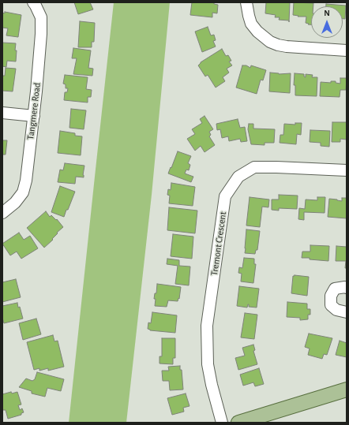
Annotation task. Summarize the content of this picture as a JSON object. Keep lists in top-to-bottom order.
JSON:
{
  "streets": {
    "street": ["Tangmere Road", "Tremont Crescent"]
  },
  "north": "top"
}
